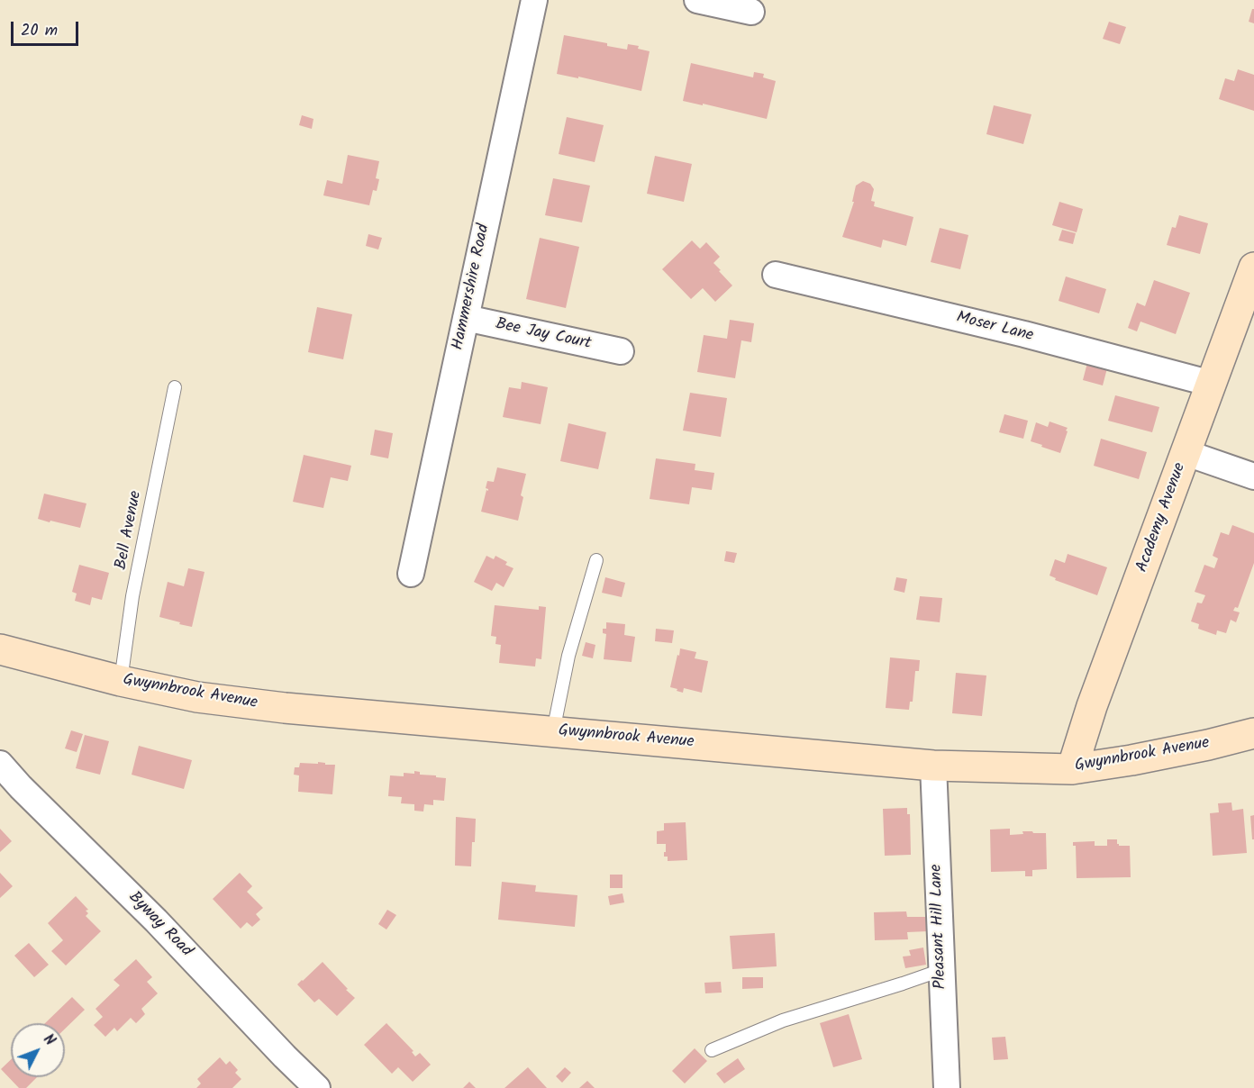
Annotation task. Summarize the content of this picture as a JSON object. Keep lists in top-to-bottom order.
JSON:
{
  "streets": {
    "street": [
      "Hammershire Road",
      "Moser Lane",
      "Bee Jay Court",
      "Academy Avenue",
      "Gwynnbrook Avenue",
      "Byway Road",
      "Pleasant Hill Lane"
    ],
    "lane": ["Bell Avenue"]
  },
  "crossings": [
    ["Hammershire Road", "Bee Jay Court"],
    ["Moser Lane", "Academy Avenue"],
    ["Academy Avenue", "Gwynnbrook Avenue"],
    ["Bell Avenue", "Gwynnbrook Avenue"],
    ["Gwynnbrook Avenue", "Pleasant Hill Lane"]
  ],
  "scale_bar": "20 m",
  "north": "top right"
}
